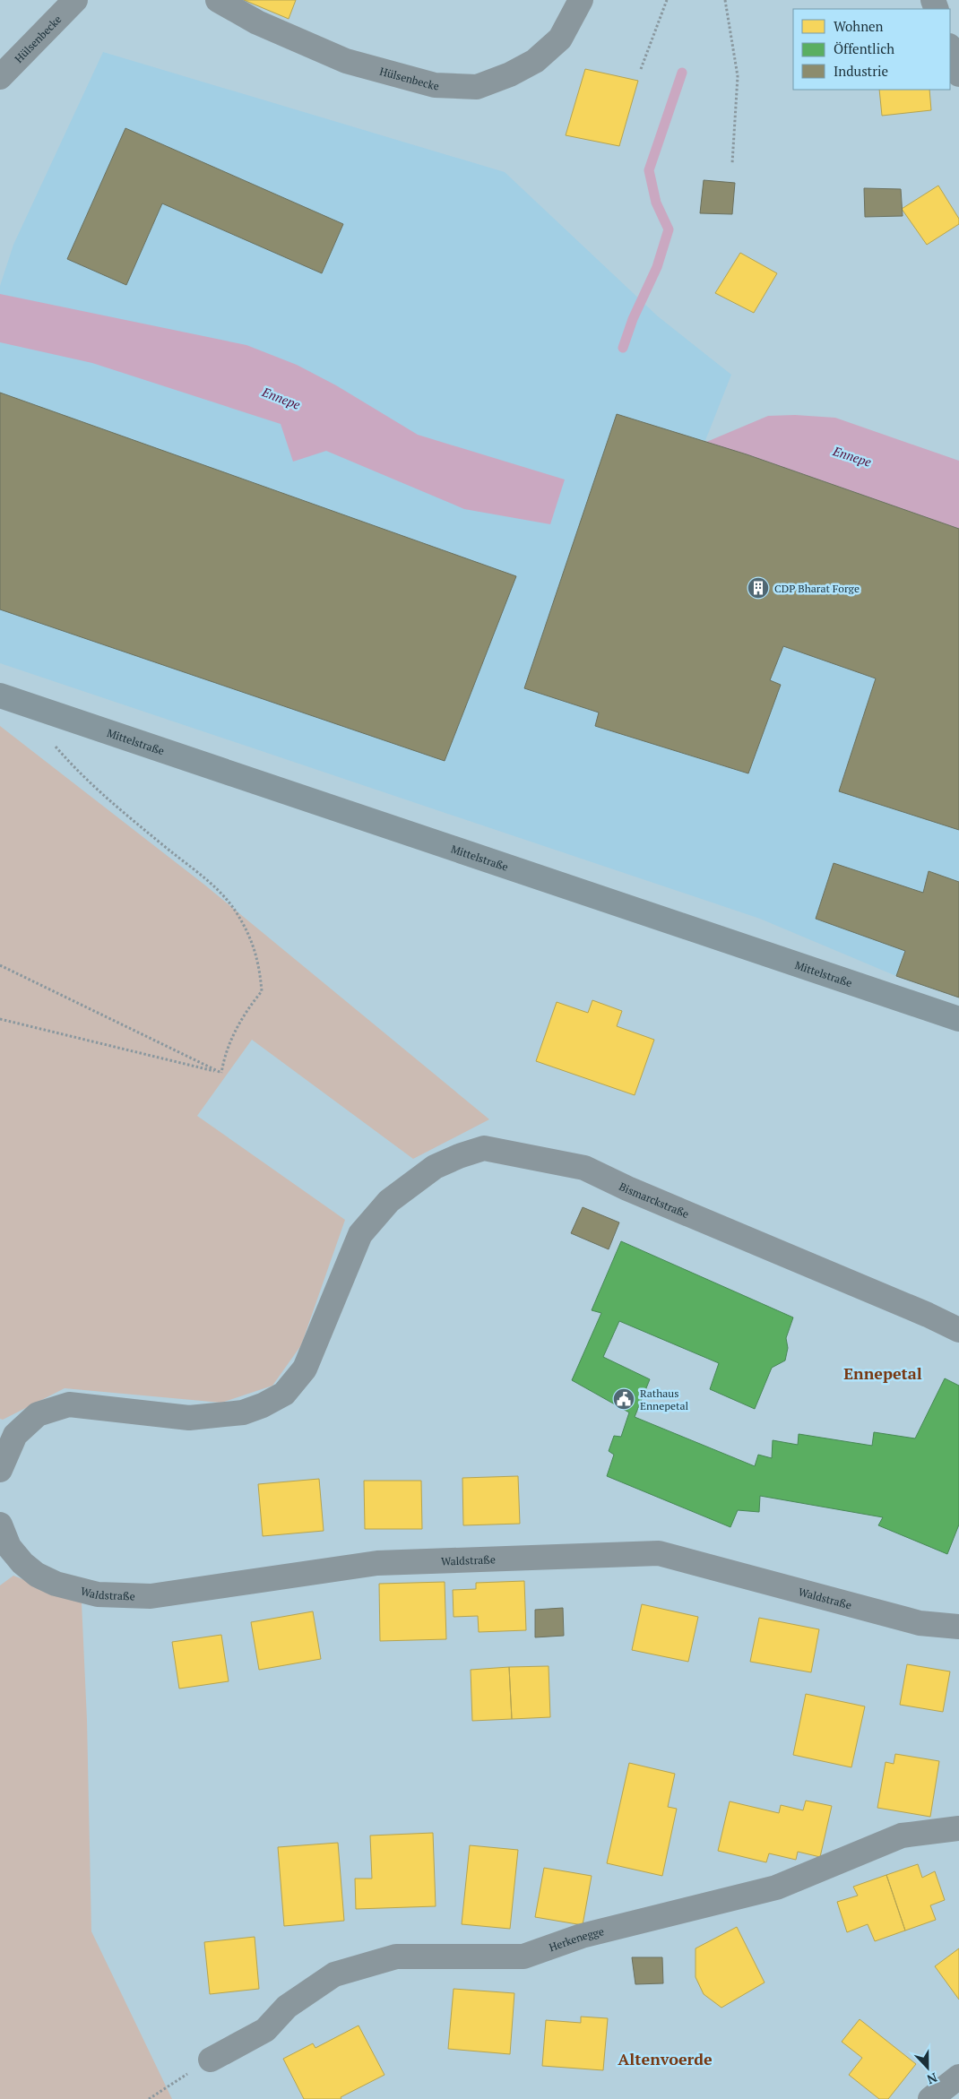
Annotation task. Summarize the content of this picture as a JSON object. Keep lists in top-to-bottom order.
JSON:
{
  "streets": {
    "street": [
      "Hülsenbecke",
      "Mittelstraße",
      "Bismarckstraße",
      "Waldstraße",
      "Herkenegge"
    ]
  },
  "districts": ["Ennepetal", "Altenvoerde"],
  "water": ["Ennepe"],
  "places": {
    "building": ["CDP Bharat Forge"],
    "public building": ["Rathaus Ennepetal"]
  },
  "legend": ["Wohnen", "Öffentlich", "Industrie"],
  "north": "bottom"
}
